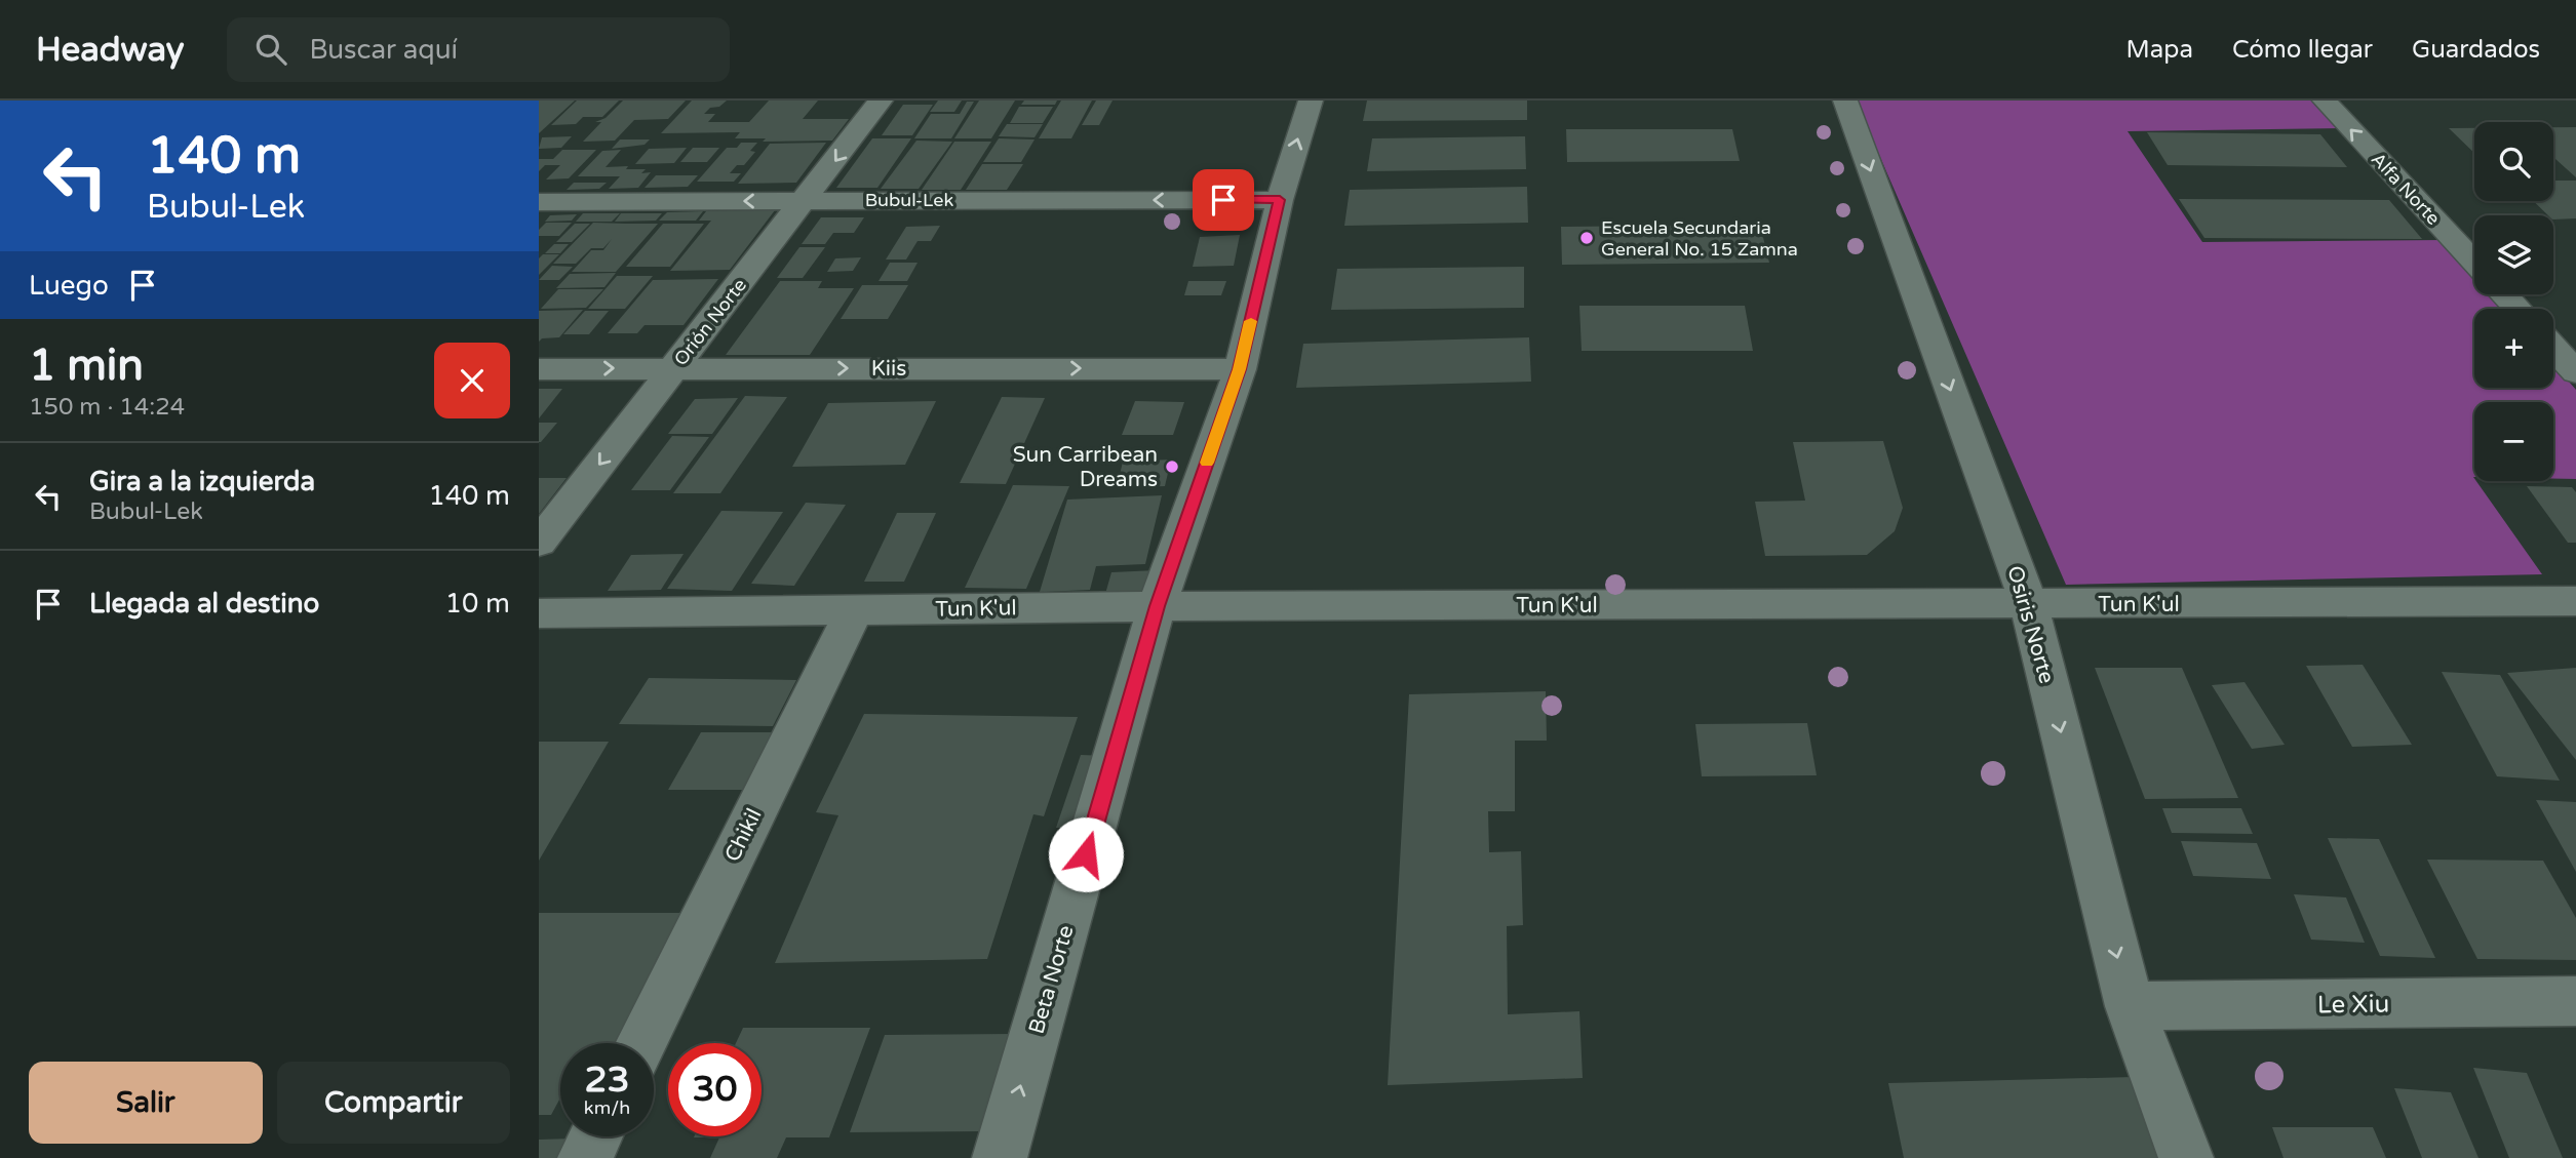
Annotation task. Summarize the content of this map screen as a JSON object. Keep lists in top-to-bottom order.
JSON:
{
  "streets": {
    "street": [
      "Alfa Norte",
      "Bubul-Lek",
      "Orión Norte",
      "Kiis",
      "Tun K'ul",
      "Osiris Norte",
      "Chikil",
      "Beta Norte",
      "Le Xiu"
    ]
  },
  "crossings": [
    ["Bubul-Lek", "Orión Norte"],
    ["Bubul-Lek", "Beta Norte"],
    ["Orión Norte", "Kiis"],
    ["Kiis", "Beta Norte"],
    ["Tun K'ul", "Osiris Norte"],
    ["Tun K'ul", "Chikil"],
    ["Tun K'ul", "Beta Norte"],
    ["Osiris Norte", "Le Xiu"]
  ],
  "one_way": [
    "Alfa Norte",
    "Bubul-Lek",
    "Orión Norte",
    "Kiis",
    "Osiris Norte",
    "Beta Norte"
  ],
  "places": ["Escuela Secundaria General No. 15 Zamna", "Sun Carribean Dreams"],
  "page": {
    "header": "Headway",
    "search": "Buscar aquí",
    "nav": ["Mapa", "Cómo llegar", "Guardados"],
    "turn": ["140 m", "Bubul-Lek"],
    "map_buttons": ["+", "−"],
    "then": "Luego",
    "heading": ["1 min", "150 m · 14:24"],
    "list": [
      {
        "name": "Gira a la izquierda",
        "note": "Bubul-Lek",
        "value": "140 m"
      },
      {
        "name": "Llegada al destino",
        "value": "10 m"
      }
    ],
    "speed": "23 km/h",
    "limit": "30",
    "buttons": ["Salir", "Compartir"]
  }
}
